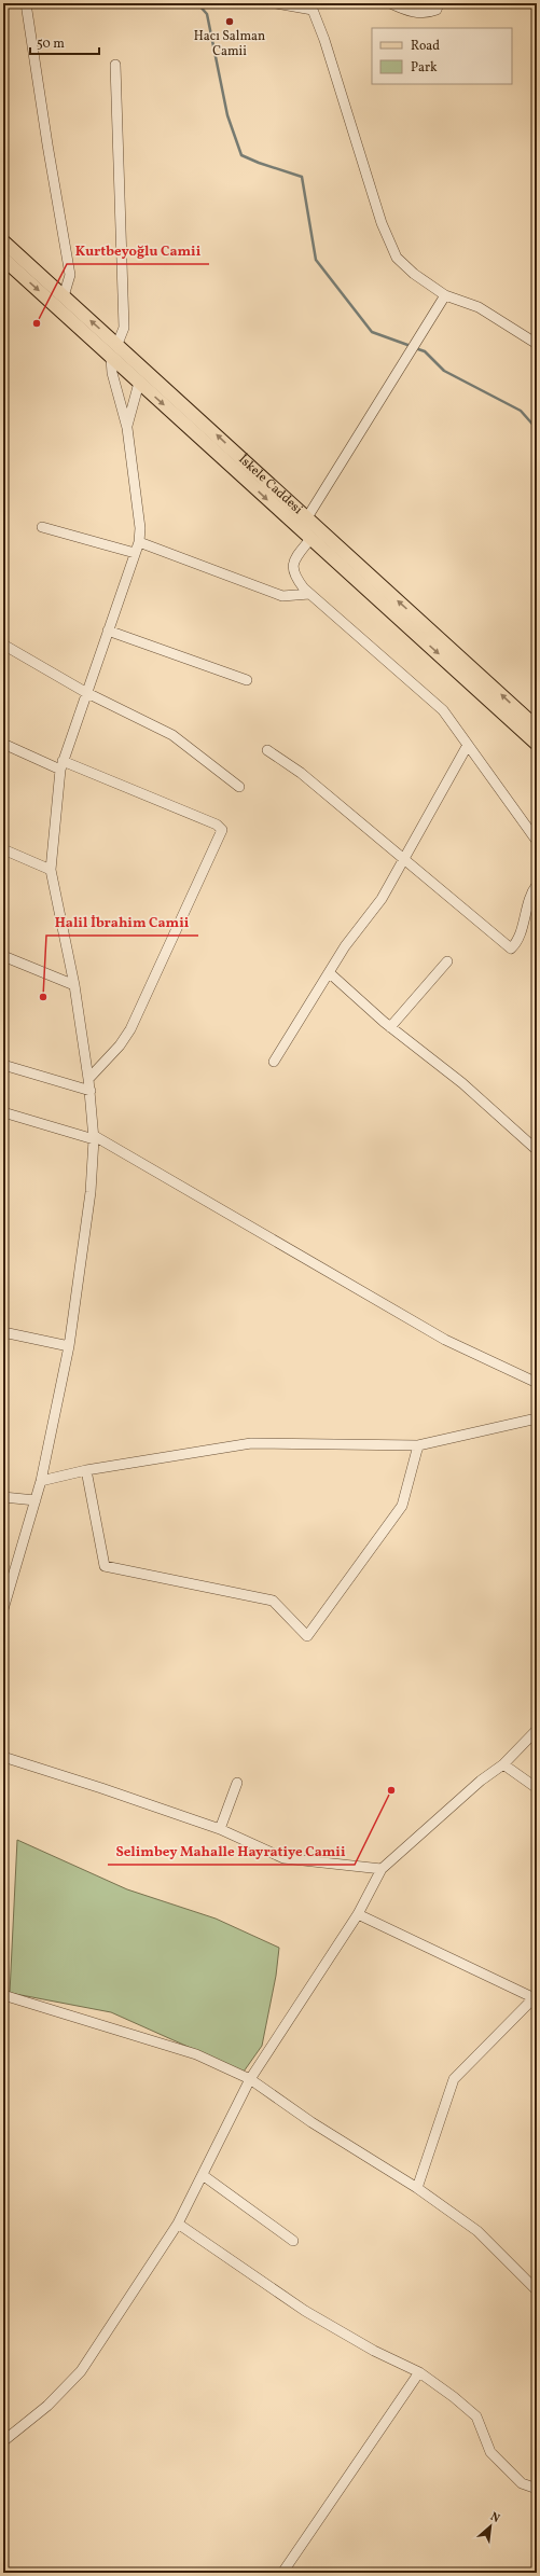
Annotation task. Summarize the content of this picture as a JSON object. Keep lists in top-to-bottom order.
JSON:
{
  "streets": {
    "main road": ["İskele Caddesi"]
  },
  "places": [
    "Hacı Salman Camii",
    "Kurtbeyoğlu Camii",
    "Halil İbrahim Camii",
    "Selimbey Mahalle Hayratiye Camii"
  ],
  "legend": ["Road", "Park"],
  "scale_bar": "50 m",
  "north": "top right"
}
